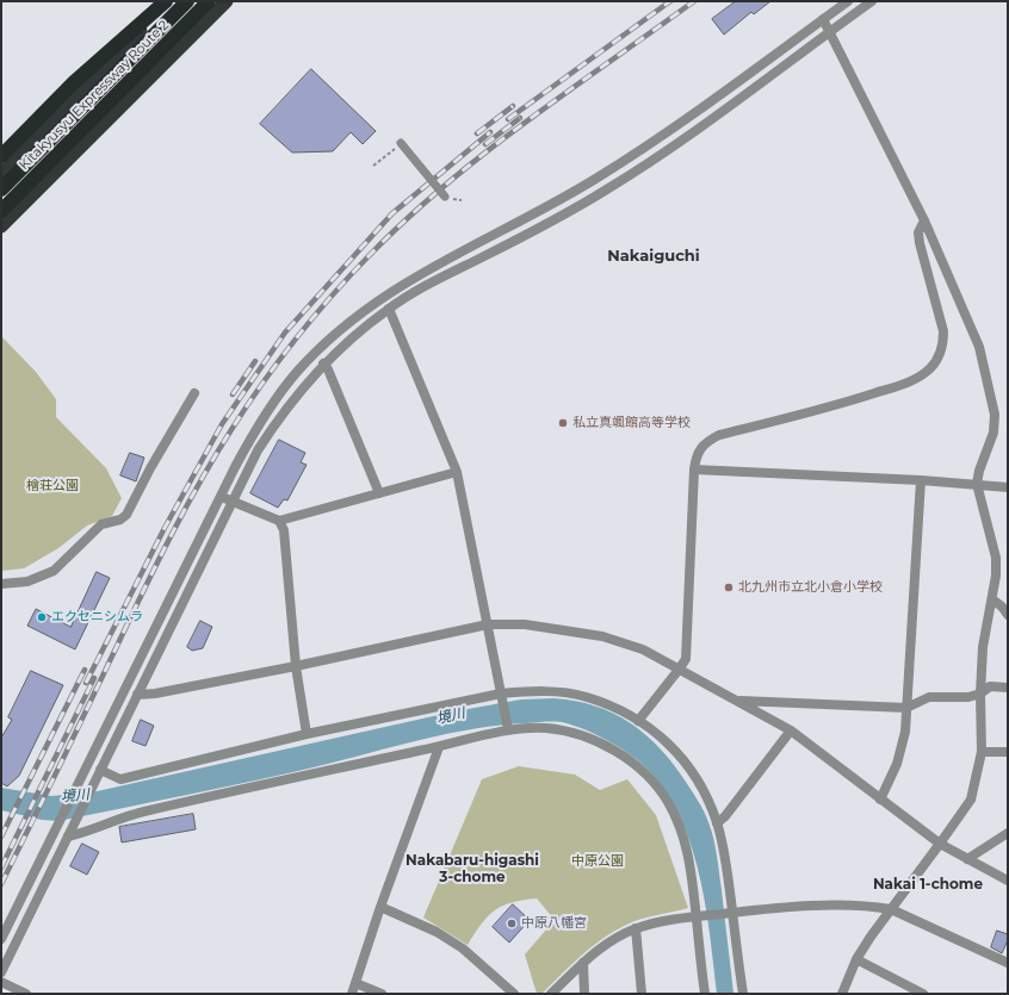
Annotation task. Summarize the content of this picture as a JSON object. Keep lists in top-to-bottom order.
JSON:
{
  "streets": {
    "highway": ["Kitakyusyu Expressway Route 2"]
  },
  "districts": ["Nakaiguchi", "Nakabaru-higashi 3-chome", "Nakai 1-chome"],
  "water": ["境川"],
  "parks": ["檜荘公園", "中原公園"],
  "places": [
    "私立真颯館高等学校",
    "北九州市立北小倉小学校",
    "エクセニシムラ",
    "中原八幡宮"
  ]
}
